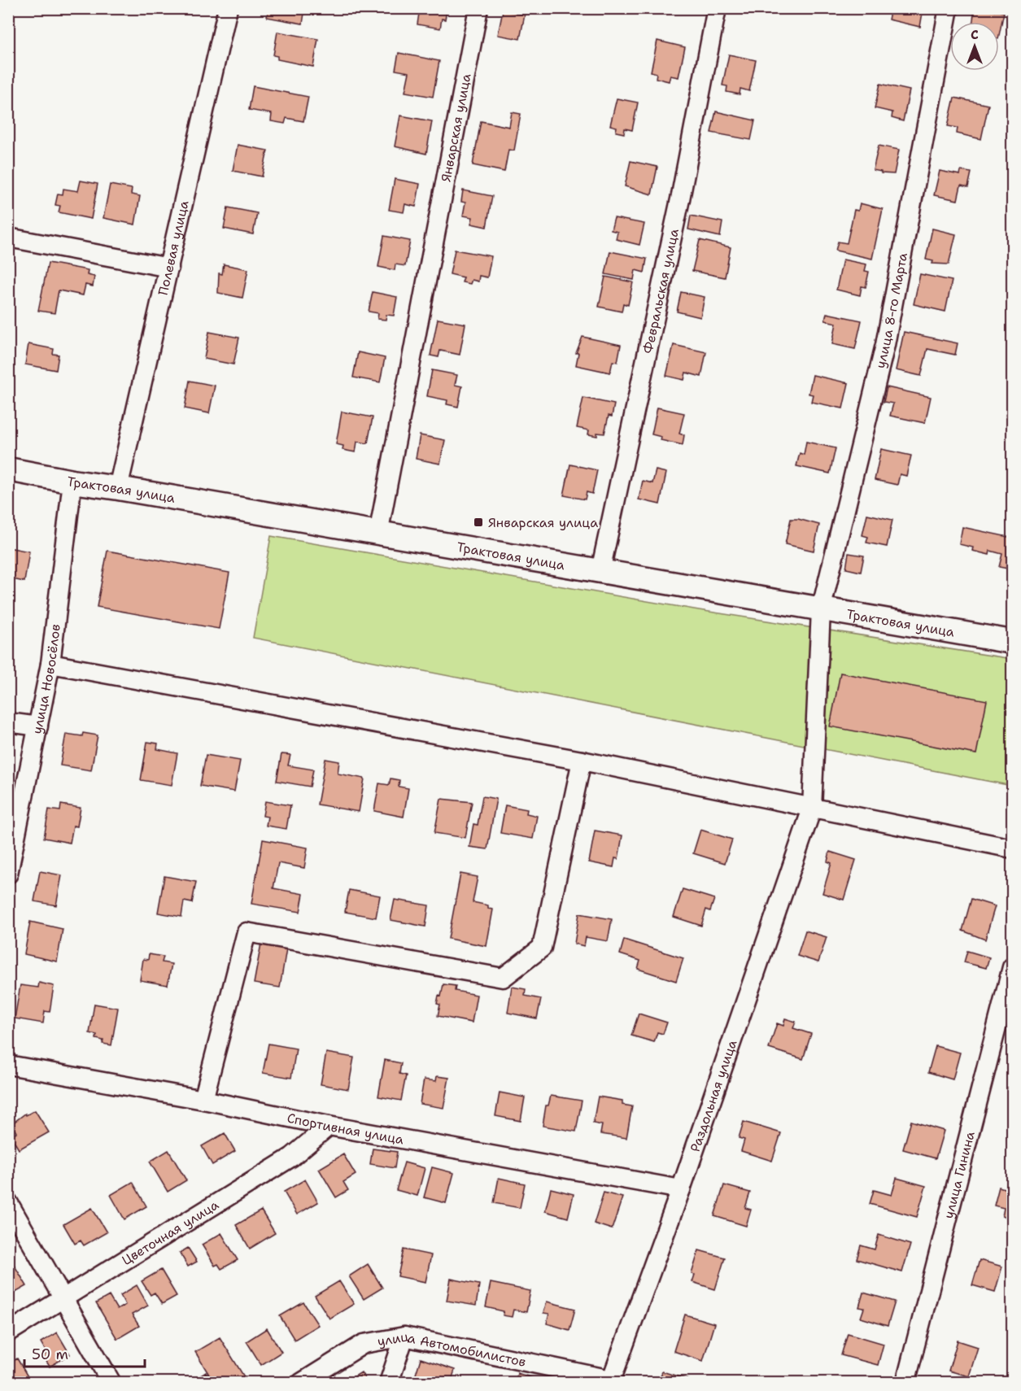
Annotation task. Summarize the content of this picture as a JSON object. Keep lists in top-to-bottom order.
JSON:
{
  "streets": {
    "main road": ["Трактовая улица"],
    "street": [
      "Январская улица",
      "Полевая улица",
      "Февральская улица",
      "улица 8-го Марта",
      "улица Новосёлов",
      "Раздольная улица",
      "Спортивная улица",
      "улица Гинина",
      "Цветочная улица",
      "улица Автомобилистов"
    ]
  },
  "crossings": [
    ["Январская улица", "Трактовая улица"],
    ["Полевая улица", "Трактовая улица"],
    ["Февральская улица", "Трактовая улица"],
    ["улица 8-го Марта", "Трактовая улица"],
    ["улица 8-го Марта", "Раздольная улица"],
    ["Трактовая улица", "улица Новосёлов"],
    ["Раздольная улица", "Спортивная улица"],
    ["Раздольная улица", "улица Автомобилистов"],
    ["Спортивная улица", "Цветочная улица"]
  ],
  "places": {
    "transit": ["Январская улица"]
  },
  "scale_bar": "50 m",
  "north": "top"
}
